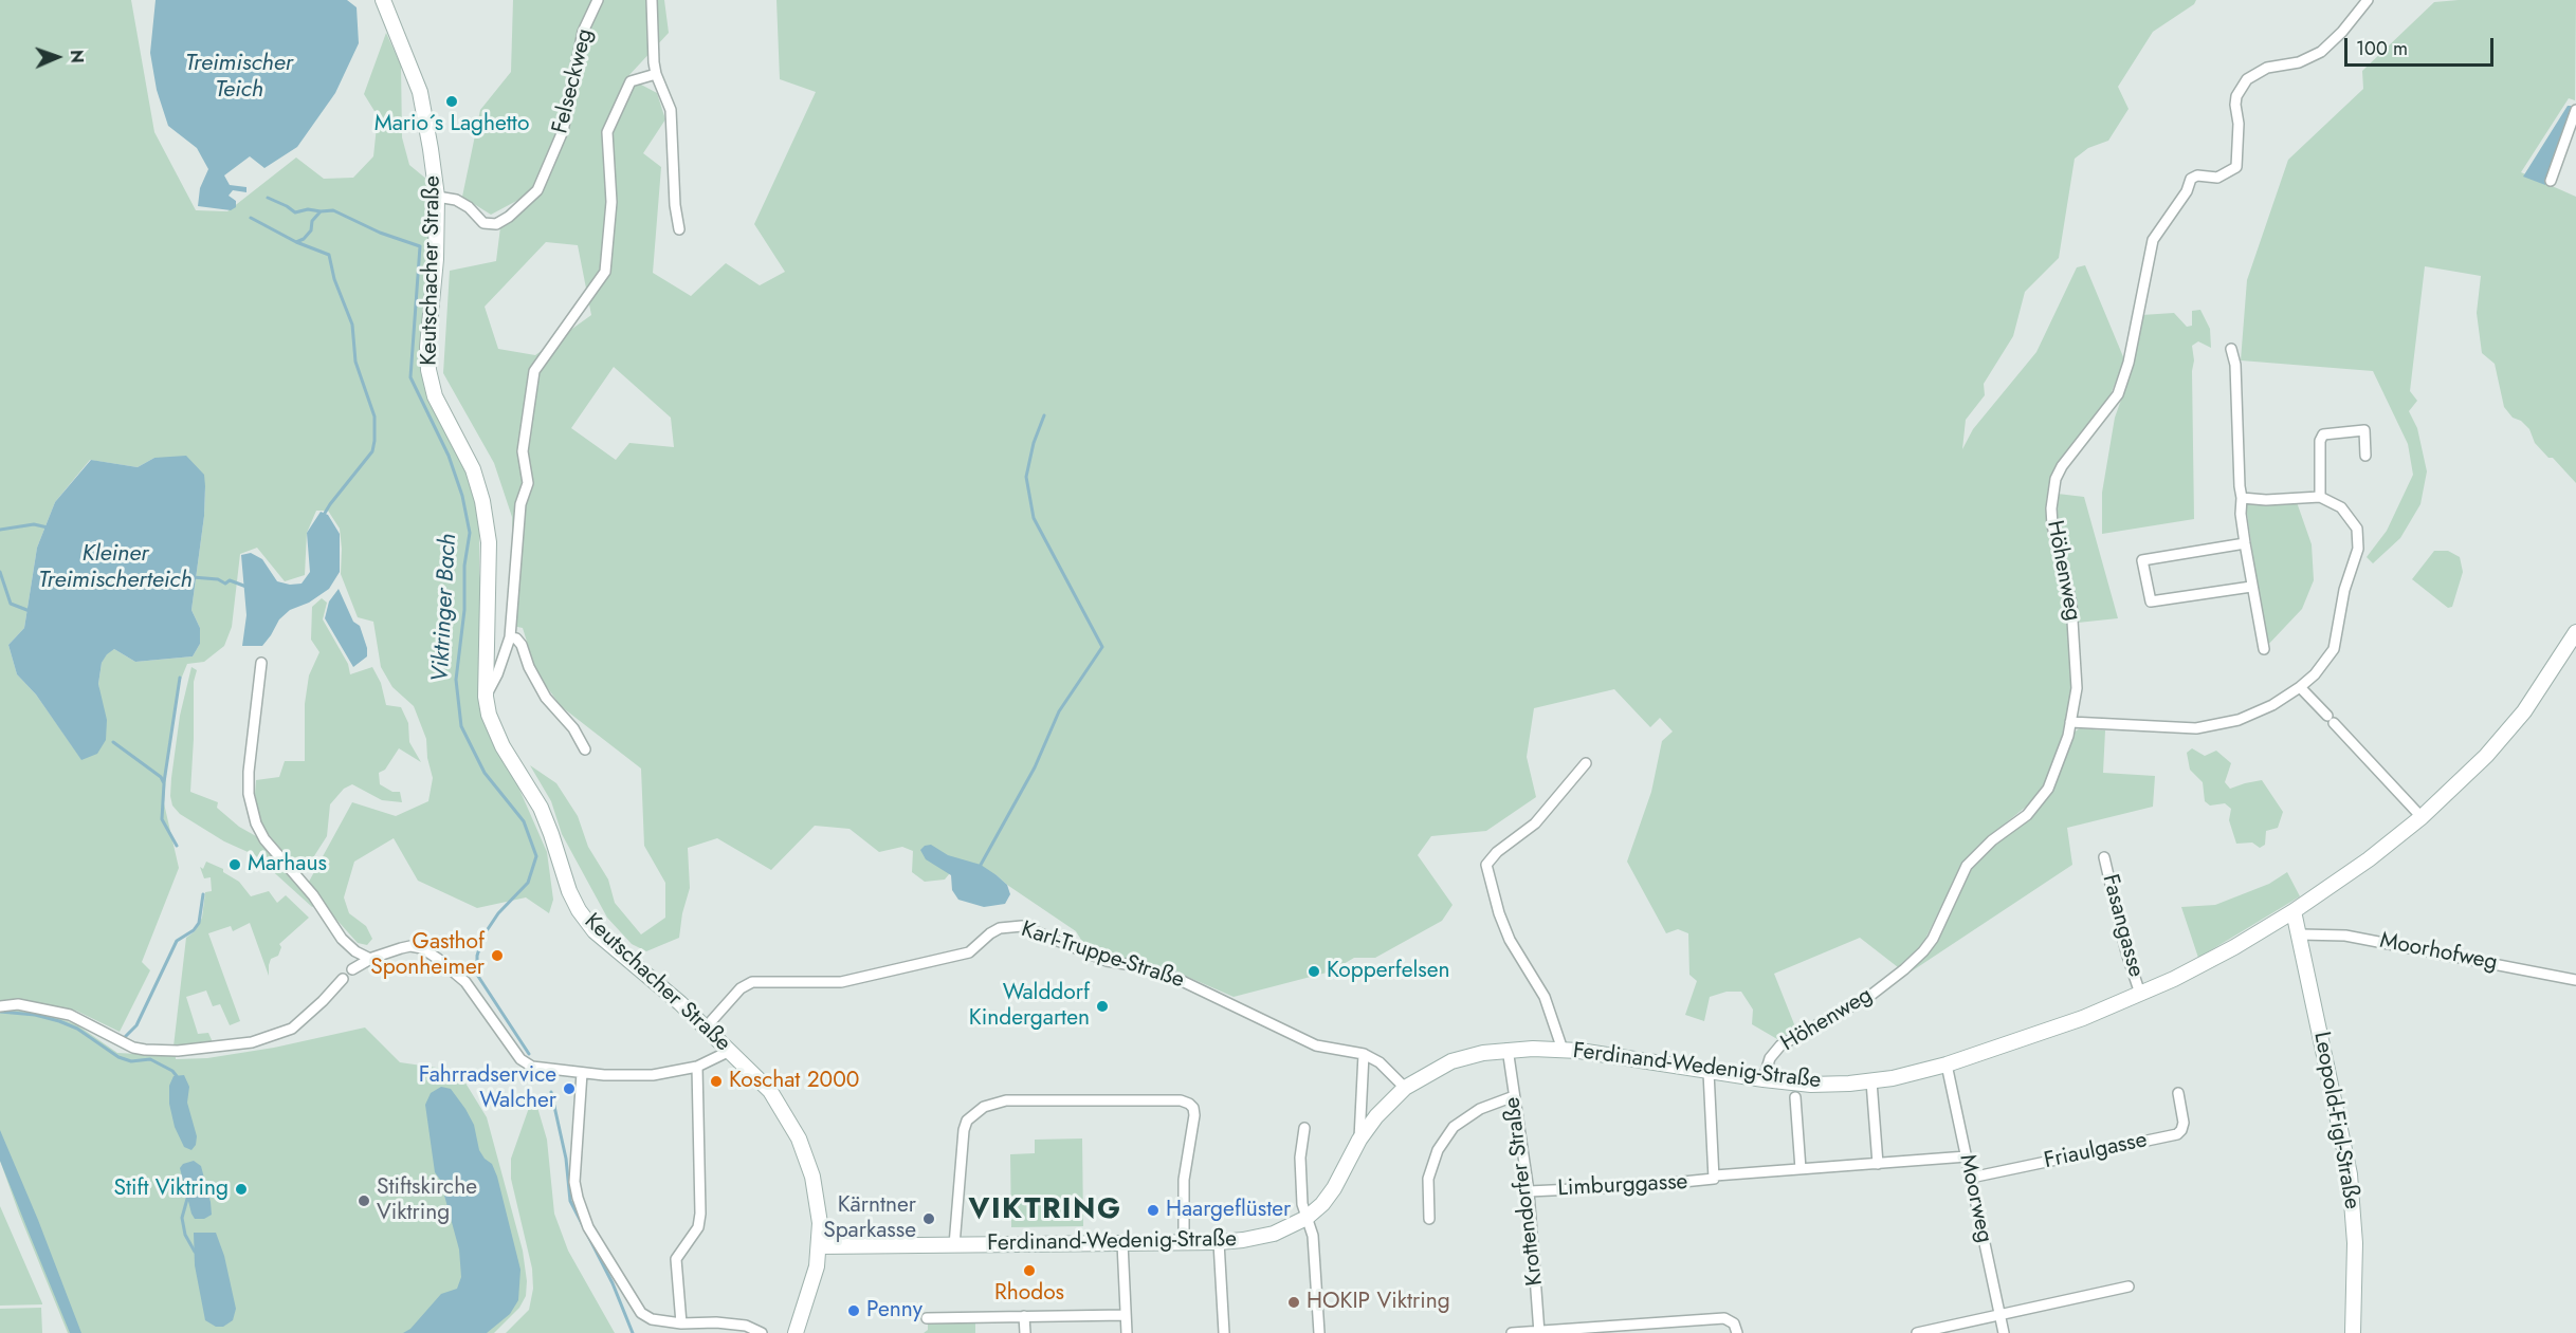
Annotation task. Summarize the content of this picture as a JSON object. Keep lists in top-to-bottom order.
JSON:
{
  "streets": {
    "street": [
      "Felseckweg",
      "Keutschacher Straße",
      "Höhenweg",
      "Fasangasse",
      "Moorhofweg",
      "Karl-Truppe-Straße",
      "Ferdinand-Wedenig-Straße",
      "Leopold-Figl-Straße",
      "Friaulgasse",
      "Limburggasse",
      "Krottendorfer Straße",
      "Moorweg"
    ]
  },
  "crossings": [
    ["Felseckweg", "Keutschacher Straße"],
    ["Keutschacher Straße", "Karl-Truppe-Straße"],
    ["Keutschacher Straße", "Ferdinand-Wedenig-Straße"],
    ["Höhenweg", "Ferdinand-Wedenig-Straße"],
    ["Fasangasse", "Ferdinand-Wedenig-Straße"],
    ["Moorhofweg", "Leopold-Figl-Straße"],
    ["Karl-Truppe-Straße", "Ferdinand-Wedenig-Straße"],
    ["Ferdinand-Wedenig-Straße", "Leopold-Figl-Straße"],
    ["Ferdinand-Wedenig-Straße", "Limburggasse"],
    ["Ferdinand-Wedenig-Straße", "Krottendorfer Straße"],
    ["Ferdinand-Wedenig-Straße", "Moorweg"],
    ["Friaulgasse", "Moorweg"],
    ["Limburggasse", "Krottendorfer Straße"],
    ["Limburggasse", "Moorweg"]
  ],
  "districts": ["VIKTRING"],
  "water": ["Treimischer Teich", "Kleiner Treimischerteich", "Viktringer Bach"],
  "places": [
    "Mario´s Laghetto",
    "Marhaus",
    "Gasthof Sponheimer",
    "Kopperfelsen",
    "Walddorf Kindergarten",
    "Koschat 2000",
    "Fahrradservice Walcher",
    "Stift Viktring",
    "Stiftskirche Viktring",
    "Haargeflüster",
    "Kärntner Sparkasse",
    "Rhodos",
    "HOKIP Viktring",
    "Penny"
  ],
  "scale_bar": "100 m",
  "north": "right"
}
